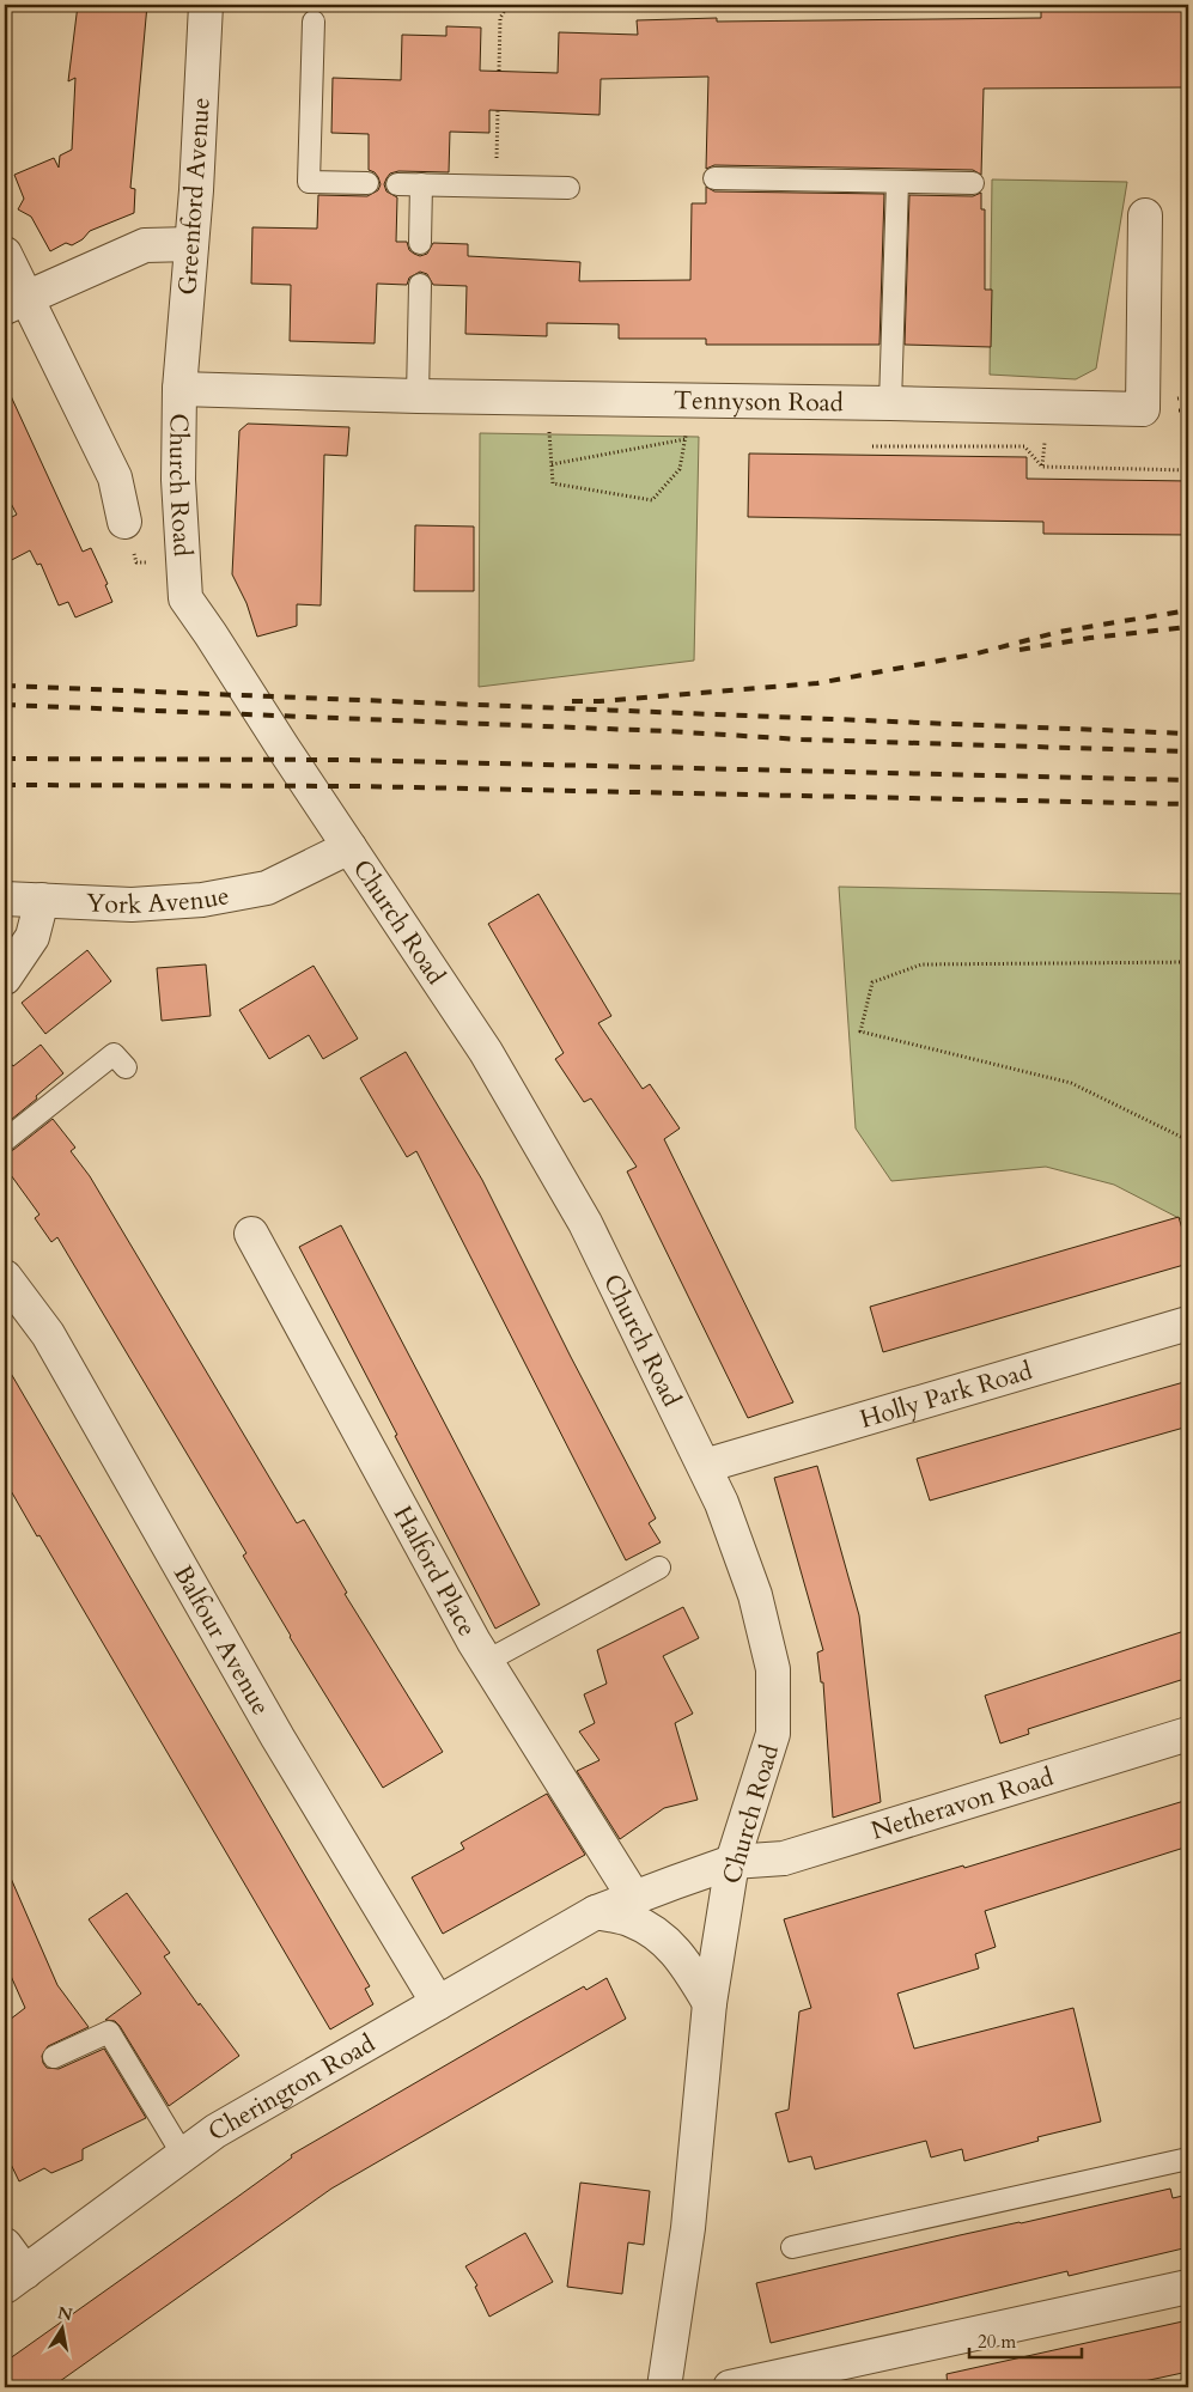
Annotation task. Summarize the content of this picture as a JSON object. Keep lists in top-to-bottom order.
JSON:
{
  "streets": {
    "street": [
      "Greenford Avenue",
      "Tennyson Road",
      "Church Road",
      "York Avenue",
      "Holly Park Road",
      "Halford Place",
      "Balfour Avenue",
      "Netheravon Road",
      "Cherington Road"
    ]
  },
  "crossings": [
    ["Greenford Avenue", "Tennyson Road"],
    ["Greenford Avenue", "Church Road"],
    ["Tennyson Road", "Church Road"],
    ["Church Road", "York Avenue"],
    ["Church Road", "Holly Park Road"],
    ["Church Road", "Netheravon Road"],
    ["Church Road", "Cherington Road"],
    ["Halford Place", "Cherington Road"],
    ["Balfour Avenue", "Cherington Road"],
    ["Netheravon Road", "Cherington Road"]
  ],
  "scale_bar": "20 m",
  "north": "top"
}
